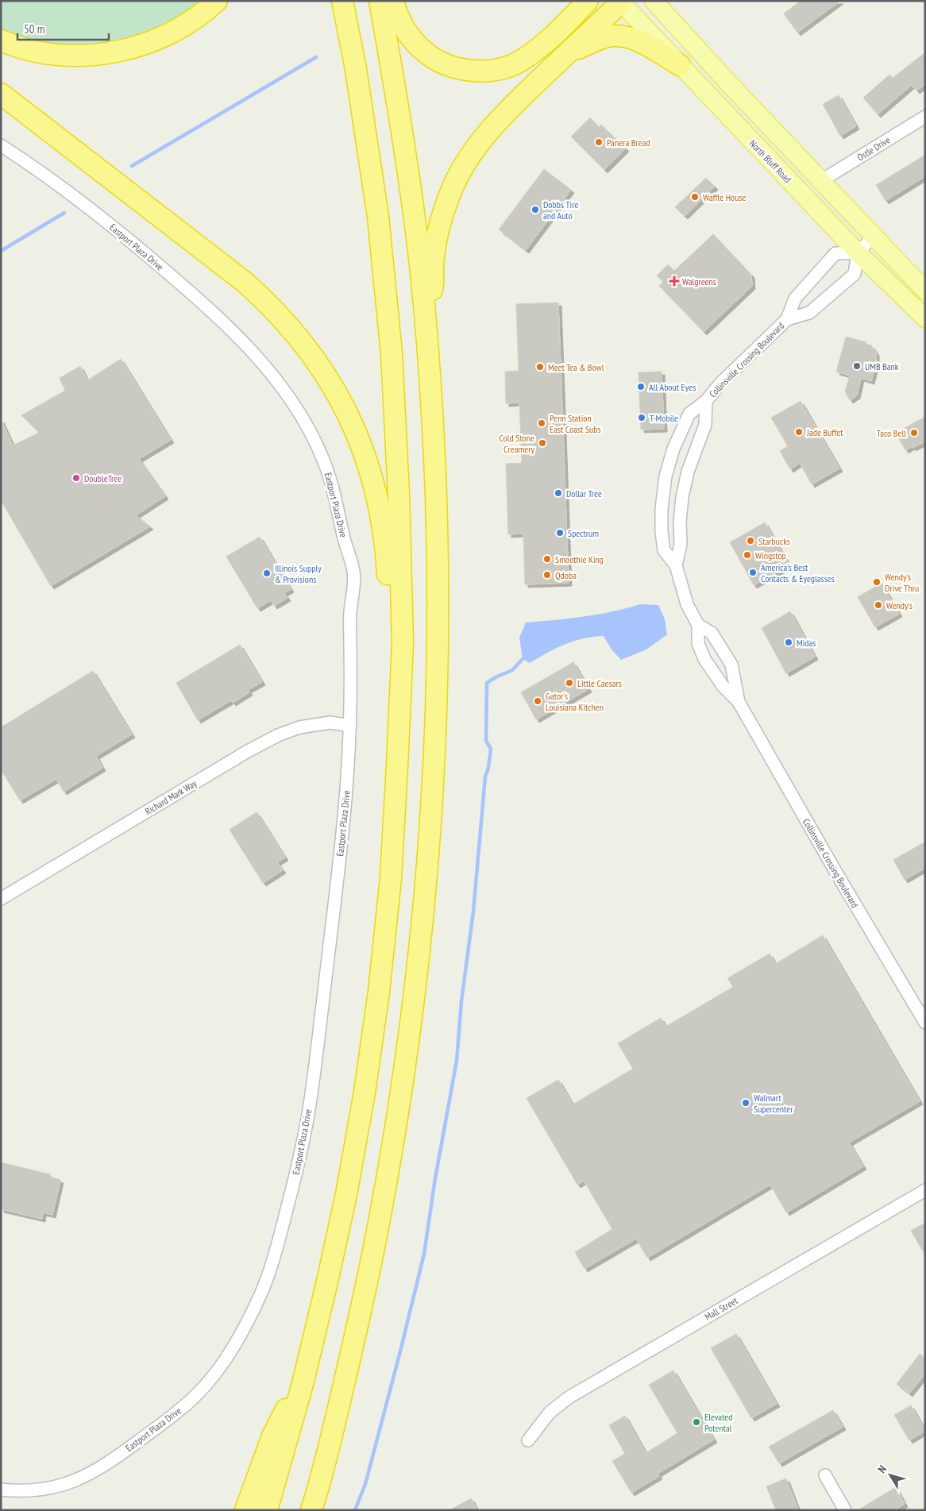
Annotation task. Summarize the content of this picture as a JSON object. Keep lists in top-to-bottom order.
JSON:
{
  "streets": {
    "main road": ["North Bluff Road"],
    "street": [
      "Ostle Drive",
      "Eastport Plaza Drive",
      "Collinsville Crossing Boulevard",
      "Richard Mark Way",
      "Mall Street"
    ]
  },
  "crossings": [
    ["North Bluff Road", "Collinsville Crossing Boulevard"],
    ["Eastport Plaza Drive", "Richard Mark Way"]
  ],
  "places": {
    "other": [
      "Panera Bread",
      "Waffle House",
      "Dobbs Tire and Auto",
      "UMB Bank",
      "Meet Tea & Bowl",
      "All About Eyes",
      "T-Mobile",
      "Penn Station East Coast Subs",
      "Jade Buffet",
      "Taco Bell",
      "Cold Stone Creamery",
      "DoubleTree",
      "Dollar Tree",
      "Spectrum",
      "Starbucks",
      "Wingstop",
      "Smoothie King",
      "America's Best Contacts & Eyeglasses",
      "Illinois Supply & Provisions",
      "Qdoba",
      "Wendy's Drive Thru",
      "Wendy's",
      "Midas",
      "Little Caesars",
      "Gator's Louisiana Kitchen",
      "Walmart Supercenter",
      "Elevated Potental"
    ],
    "health": ["Walgreens"]
  },
  "scale_bar": "50 m",
  "north": "top left"
}
